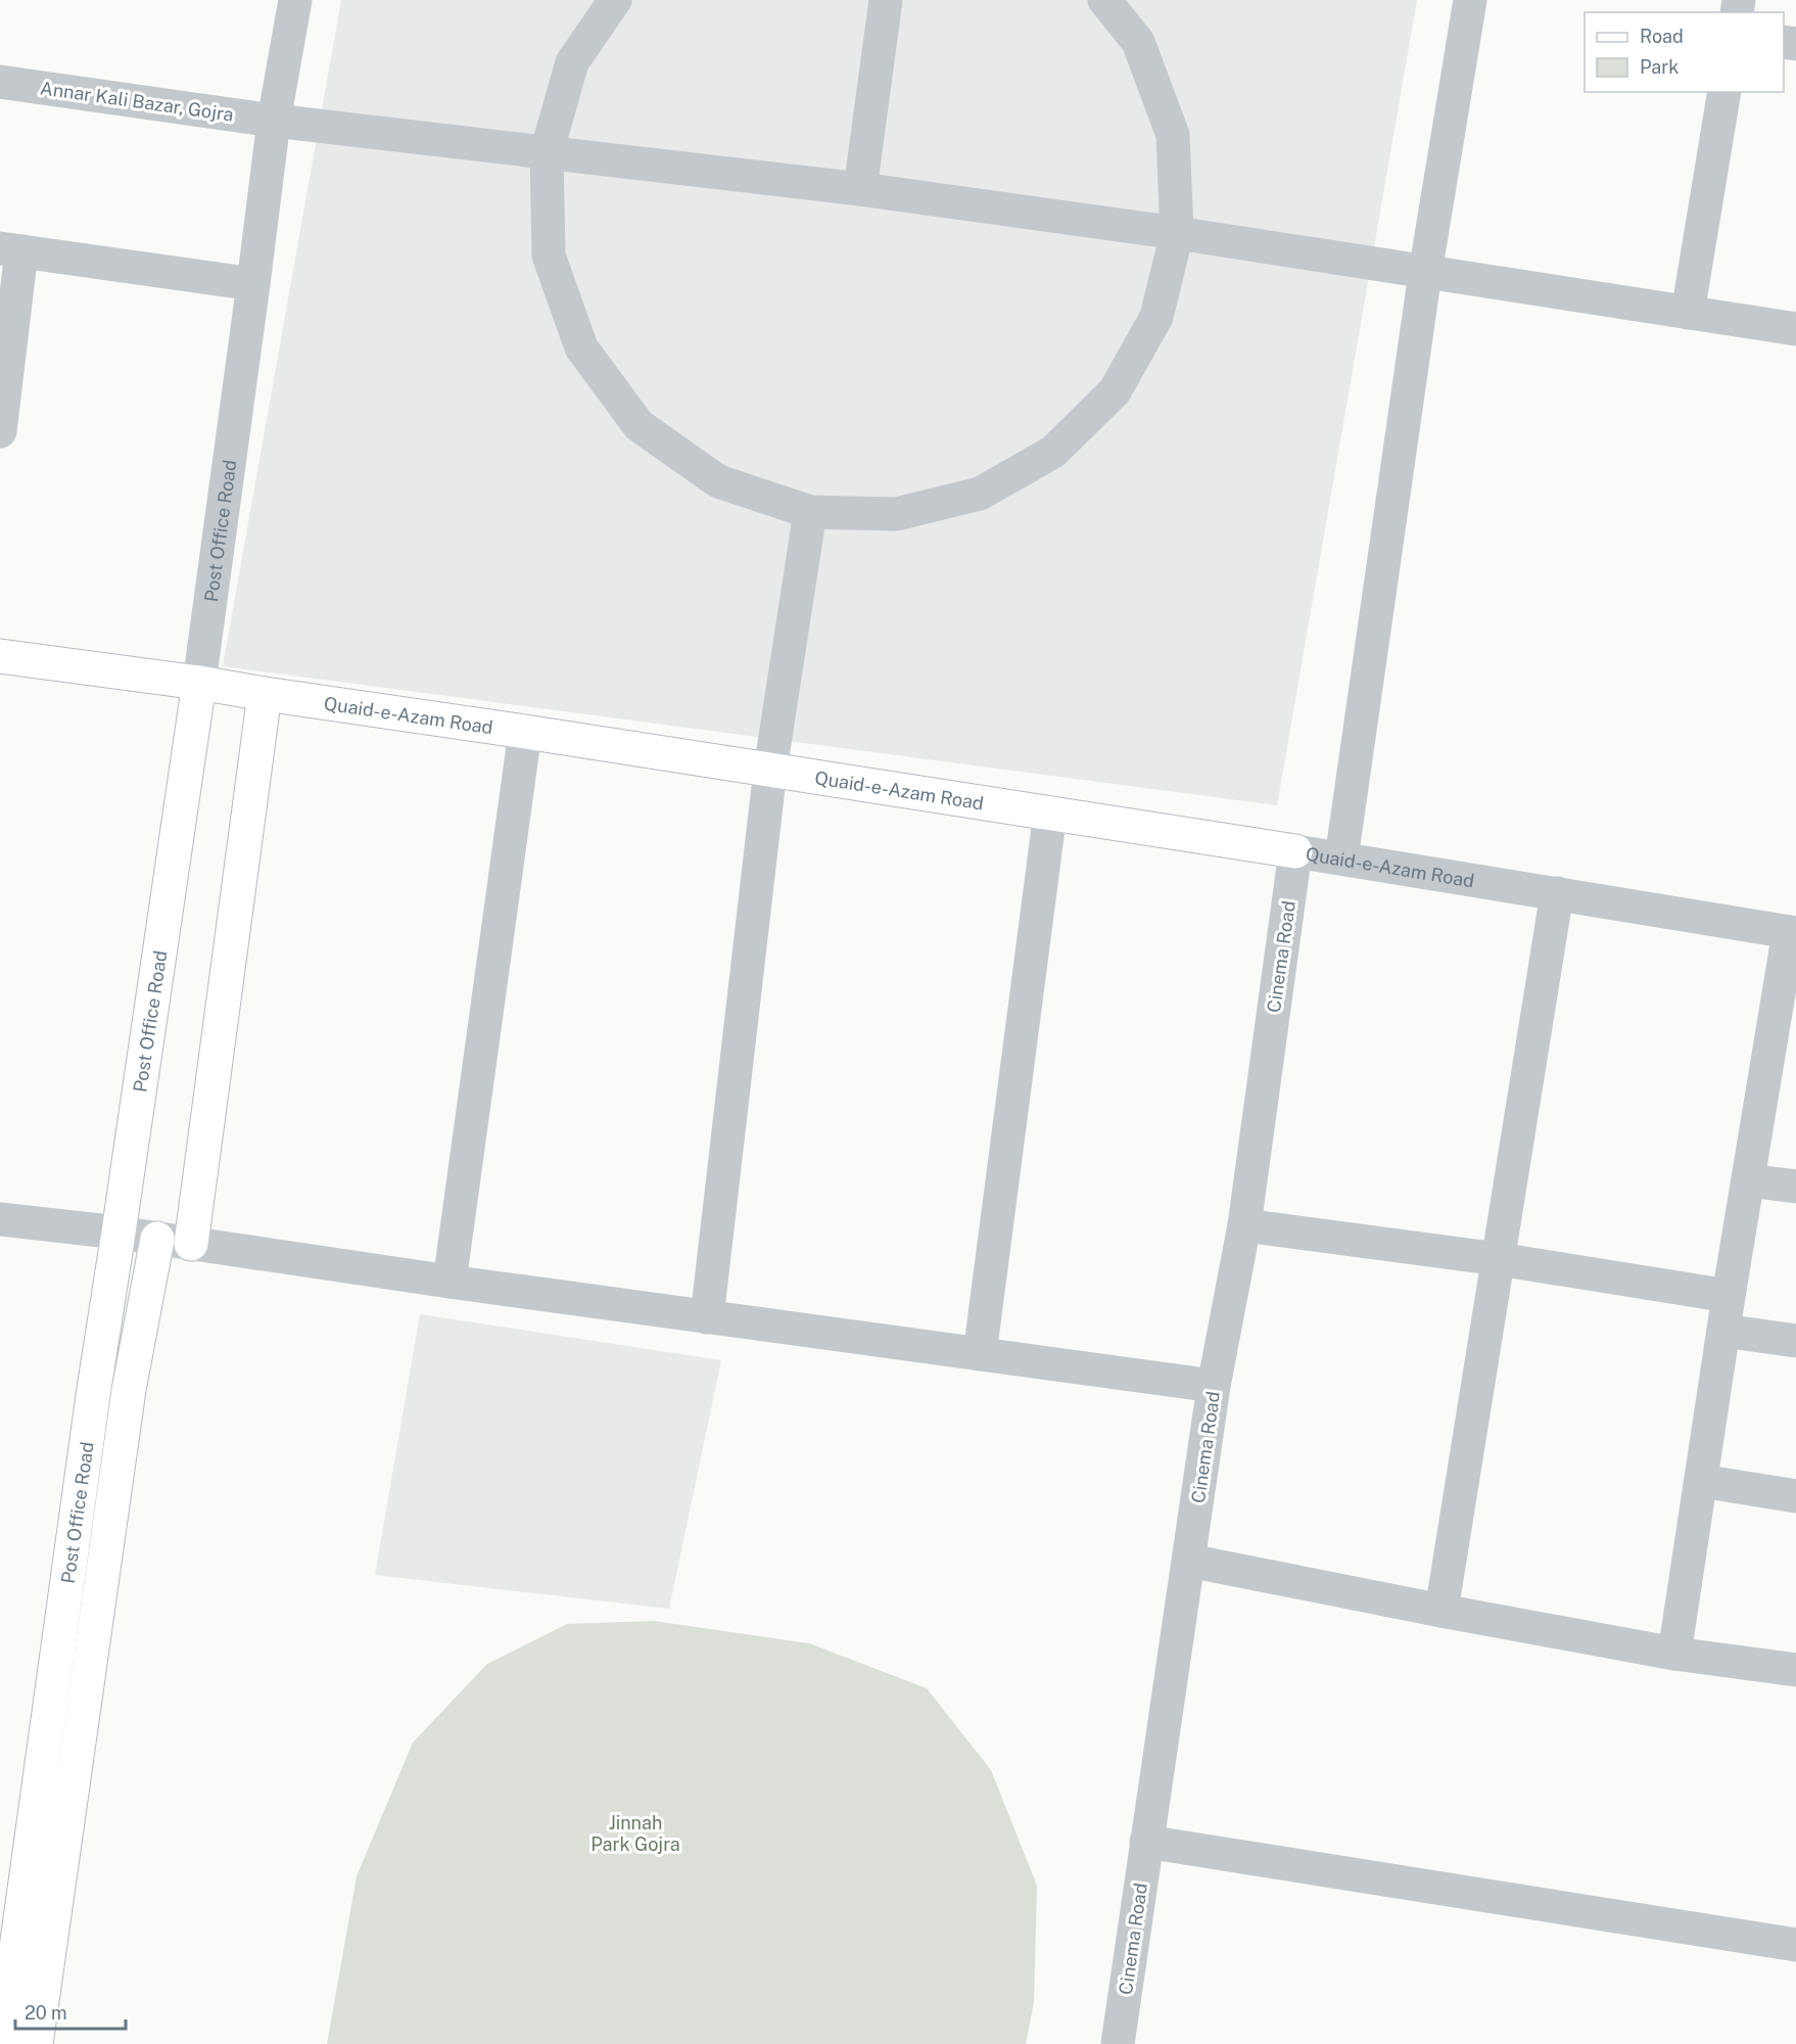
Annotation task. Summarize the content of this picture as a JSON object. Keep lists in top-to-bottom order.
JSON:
{
  "streets": {
    "main road": ["Post Office Road", "Quaid-e-Azam Road"],
    "street": ["Annar Kali Bazar, Gojra", "Cinema Road"]
  },
  "crossings": [
    ["Annar Kali Bazar, Gojra", "Post Office Road"],
    ["Post Office Road", "Quaid-e-Azam Road"],
    ["Quaid-e-Azam Road", "Cinema Road"]
  ],
  "parks": ["Jinnah Park Gojra"],
  "legend": ["Road", "Park"],
  "scale_bar": "20 m"
}
